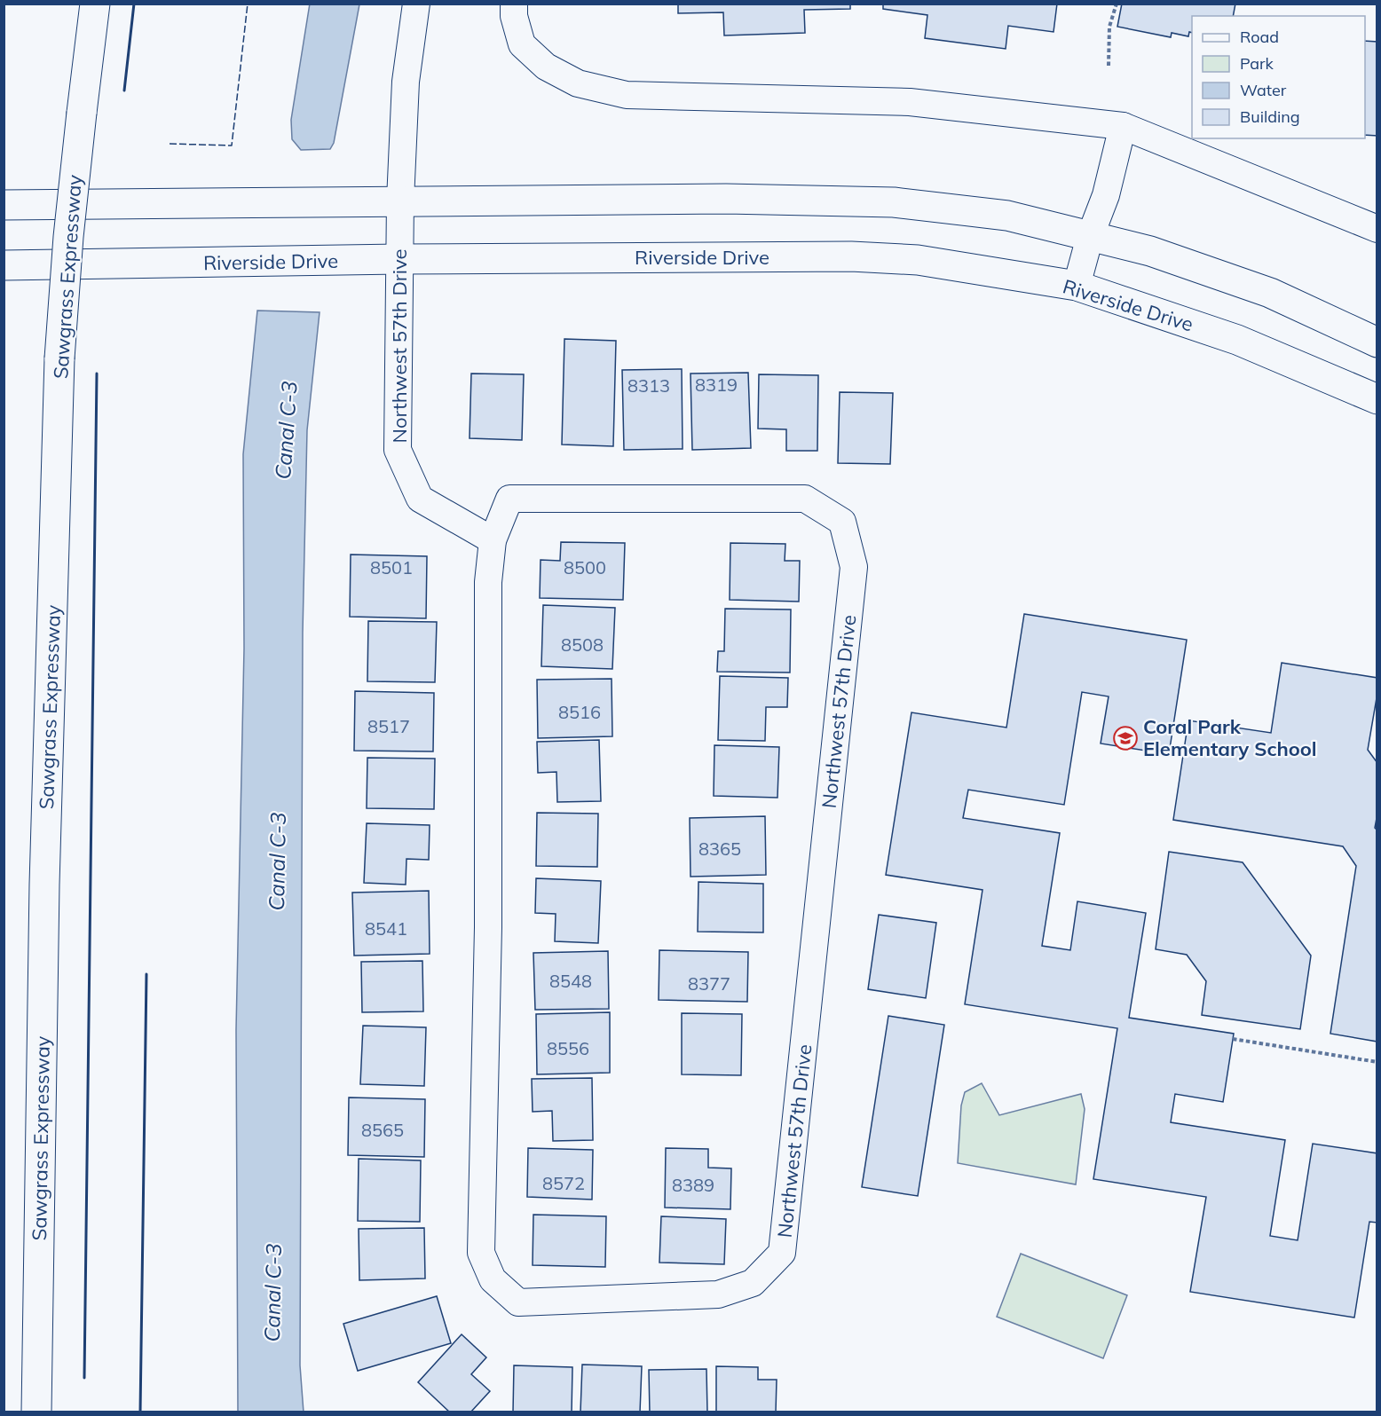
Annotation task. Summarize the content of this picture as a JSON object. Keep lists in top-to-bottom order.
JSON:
{
  "streets": {
    "main road": ["Riverside Drive", "Sawgrass Expressway"],
    "street": ["Northwest 57th Drive"]
  },
  "crossings": [
    ["Riverside Drive", "Northwest 57th Drive"]
  ],
  "water": ["Canal C-3"],
  "places": {
    "school or university": ["Coral Park Elementary School"]
  },
  "house_numbers": [
    "8319",
    "8313",
    "8501",
    "8500",
    "8508",
    "8516",
    "8517",
    "8365",
    "8541",
    "8548",
    "8377",
    "8556",
    "8565",
    "8572",
    "8389"
  ],
  "legend": [
    "Road",
    "Park",
    "Water",
    "Building"
  ]
}
